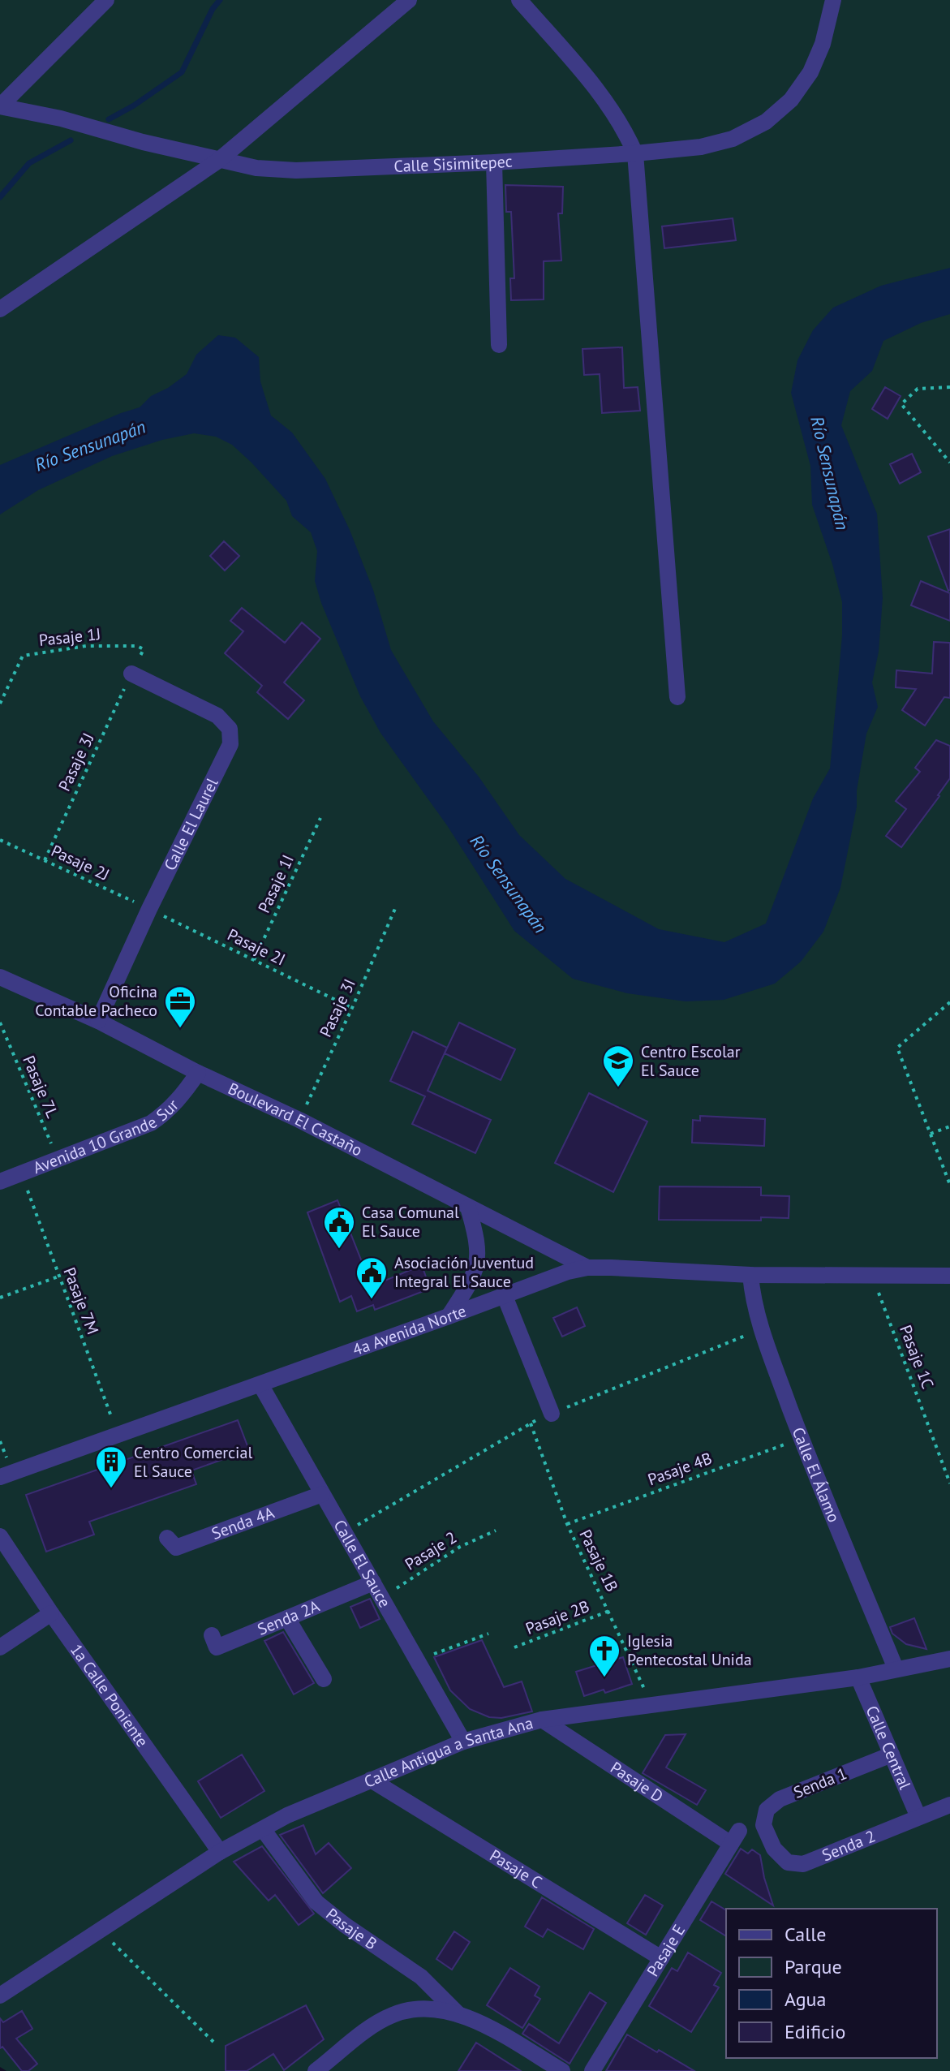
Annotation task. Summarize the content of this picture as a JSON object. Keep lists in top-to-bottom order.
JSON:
{
  "streets": {
    "street": [
      "Calle Sisimitepec",
      "Calle El Laurel",
      "Boulevard El Castaño",
      "Avenida 10 Grande Sur",
      "4a Avenida Norte",
      "Calle El Álamo",
      "Senda 4A",
      "Calle El Sauce",
      "Senda 2A",
      "1a Calle Poniente",
      "Calle Central",
      "Calle Antigua a Santa Ana",
      "Pasaje D",
      "Senda 1",
      "Senda 2",
      "Pasaje C",
      "Pasaje B",
      "Pasaje E"
    ],
    "path": [
      "Pasaje 1J",
      "Pasaje 3J",
      "Pasaje 2J",
      "Pasaje 1I",
      "Pasaje 2I",
      "Pasaje 3I",
      "Pasaje 7L",
      "Pasaje 7M",
      "Pasaje 1C",
      "Pasaje 4B",
      "Pasaje 2",
      "Pasaje 1B",
      "Pasaje 2B"
    ]
  },
  "crossings": [
    ["Pasaje 1J", "Pasaje 3J"],
    ["Pasaje 1J", "Calle El Laurel"],
    ["Pasaje 3J", "Calle El Laurel"],
    ["Pasaje 3J", "Pasaje 2J"],
    ["Calle El Laurel", "Pasaje 2J"],
    ["Calle El Laurel", "Pasaje 2I"],
    ["Calle El Laurel", "Boulevard El Castaño"],
    ["Pasaje 2J", "Pasaje 2I"],
    ["Pasaje 1I", "Pasaje 2I"],
    ["Pasaje 2I", "Pasaje 3I"],
    ["Pasaje 3I", "Boulevard El Castaño"],
    ["Pasaje 7L", "Avenida 10 Grande Sur"],
    ["Boulevard El Castaño", "Avenida 10 Grande Sur"],
    ["Boulevard El Castaño", "4a Avenida Norte"],
    ["Avenida 10 Grande Sur", "Pasaje 7M"],
    ["Pasaje 7M", "4a Avenida Norte"],
    ["4a Avenida Norte", "Pasaje 1C"],
    ["4a Avenida Norte", "Calle El Álamo"],
    ["4a Avenida Norte", "Calle El Sauce"],
    ["Pasaje 4B", "Calle El Álamo"],
    ["Pasaje 4B", "Pasaje 1B"],
    ["Calle El Álamo", "Calle Antigua a Santa Ana"],
    ["Senda 4A", "Calle El Sauce"],
    ["Pasaje 2", "Calle El Sauce"],
    ["Pasaje 1B", "Pasaje 2B"],
    ["Pasaje 1B", "Calle Antigua a Santa Ana"],
    ["Calle El Sauce", "Senda 2A"],
    ["Calle El Sauce", "Calle Antigua a Santa Ana"],
    ["1a Calle Poniente", "Calle Antigua a Santa Ana"],
    ["Calle Central", "Calle Antigua a Santa Ana"],
    ["Calle Central", "Senda 1"],
    ["Calle Central", "Senda 2"],
    ["Calle Antigua a Santa Ana", "Pasaje D"],
    ["Calle Antigua a Santa Ana", "Pasaje C"],
    ["Calle Antigua a Santa Ana", "Pasaje B"],
    ["Pasaje D", "Pasaje E"],
    ["Senda 1", "Senda 2"],
    ["Pasaje C", "Pasaje E"]
  ],
  "water": ["Río Sensunapán"],
  "places": {
    "office": ["Oficina Contable Pacheco"],
    "school or university": ["Centro Escolar El Sauce"],
    "public building": ["Casa Comunal El Sauce", "Asociación Juventud Integral El Sauce"],
    "building": ["Centro Comercial El Sauce"],
    "church": ["Iglesia Pentecostal Unida"]
  },
  "legend": [
    "Calle",
    "Parque",
    "Agua",
    "Edificio"
  ]
}
